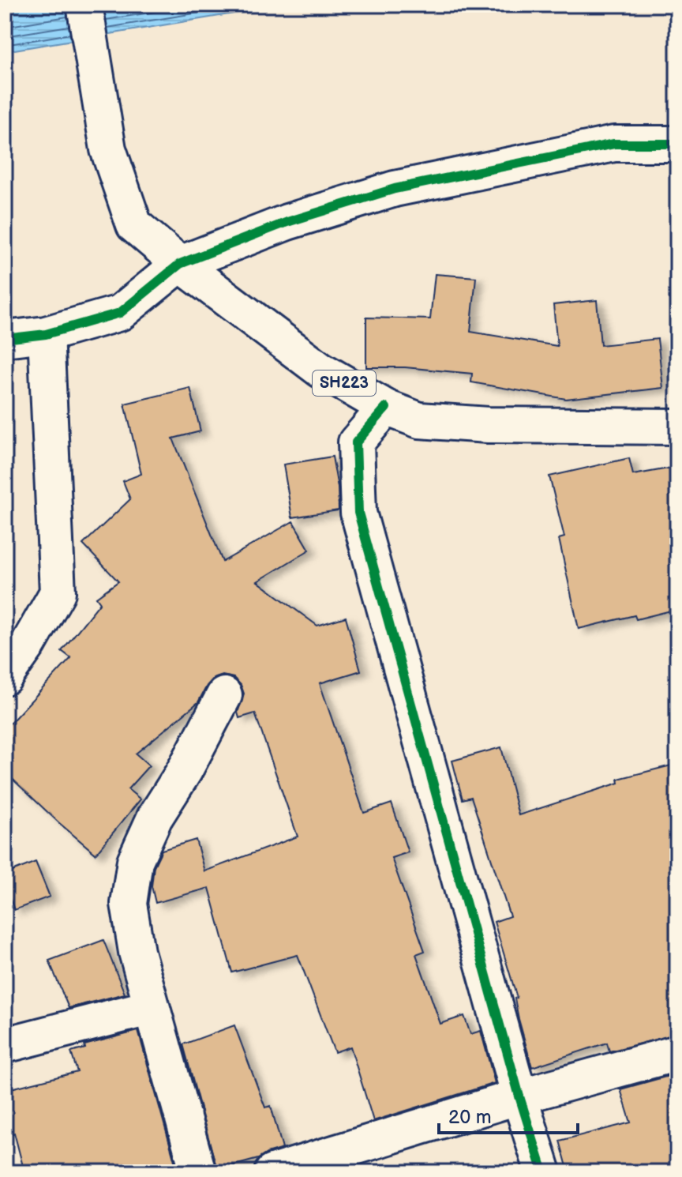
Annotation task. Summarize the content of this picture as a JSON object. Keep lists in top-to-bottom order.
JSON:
{
  "streets": {
    "street": ["SH223"]
  },
  "scale_bar": "20 m"
}
